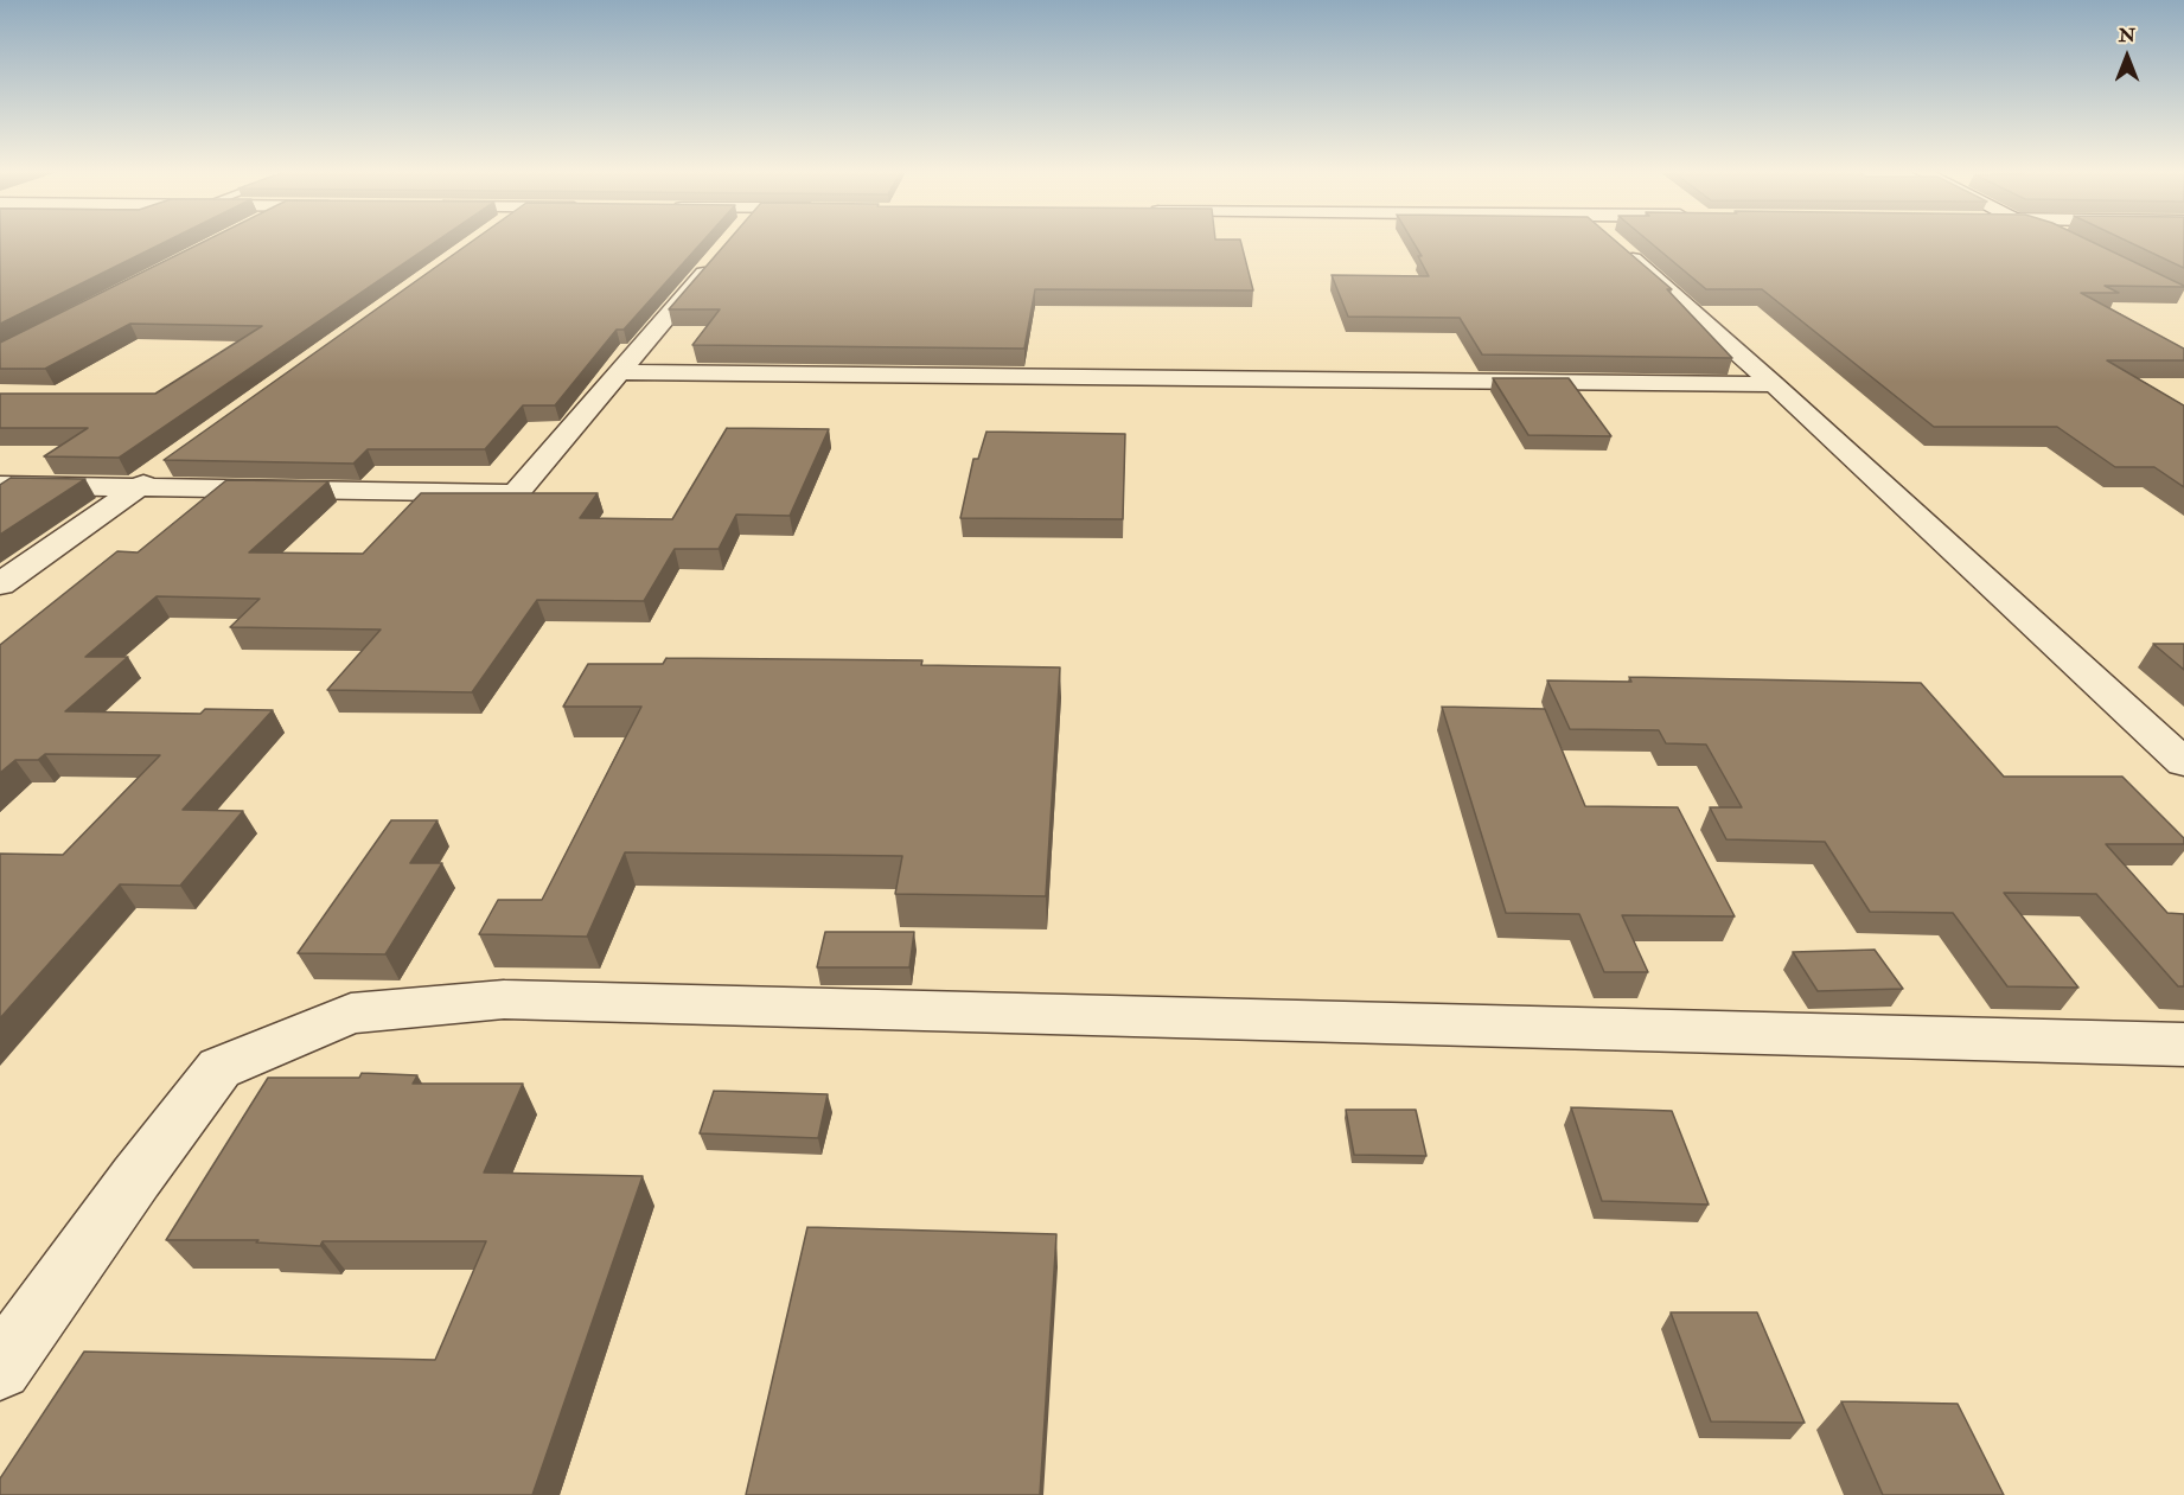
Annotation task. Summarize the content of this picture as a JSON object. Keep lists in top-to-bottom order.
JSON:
{
  "north": "top"
}
